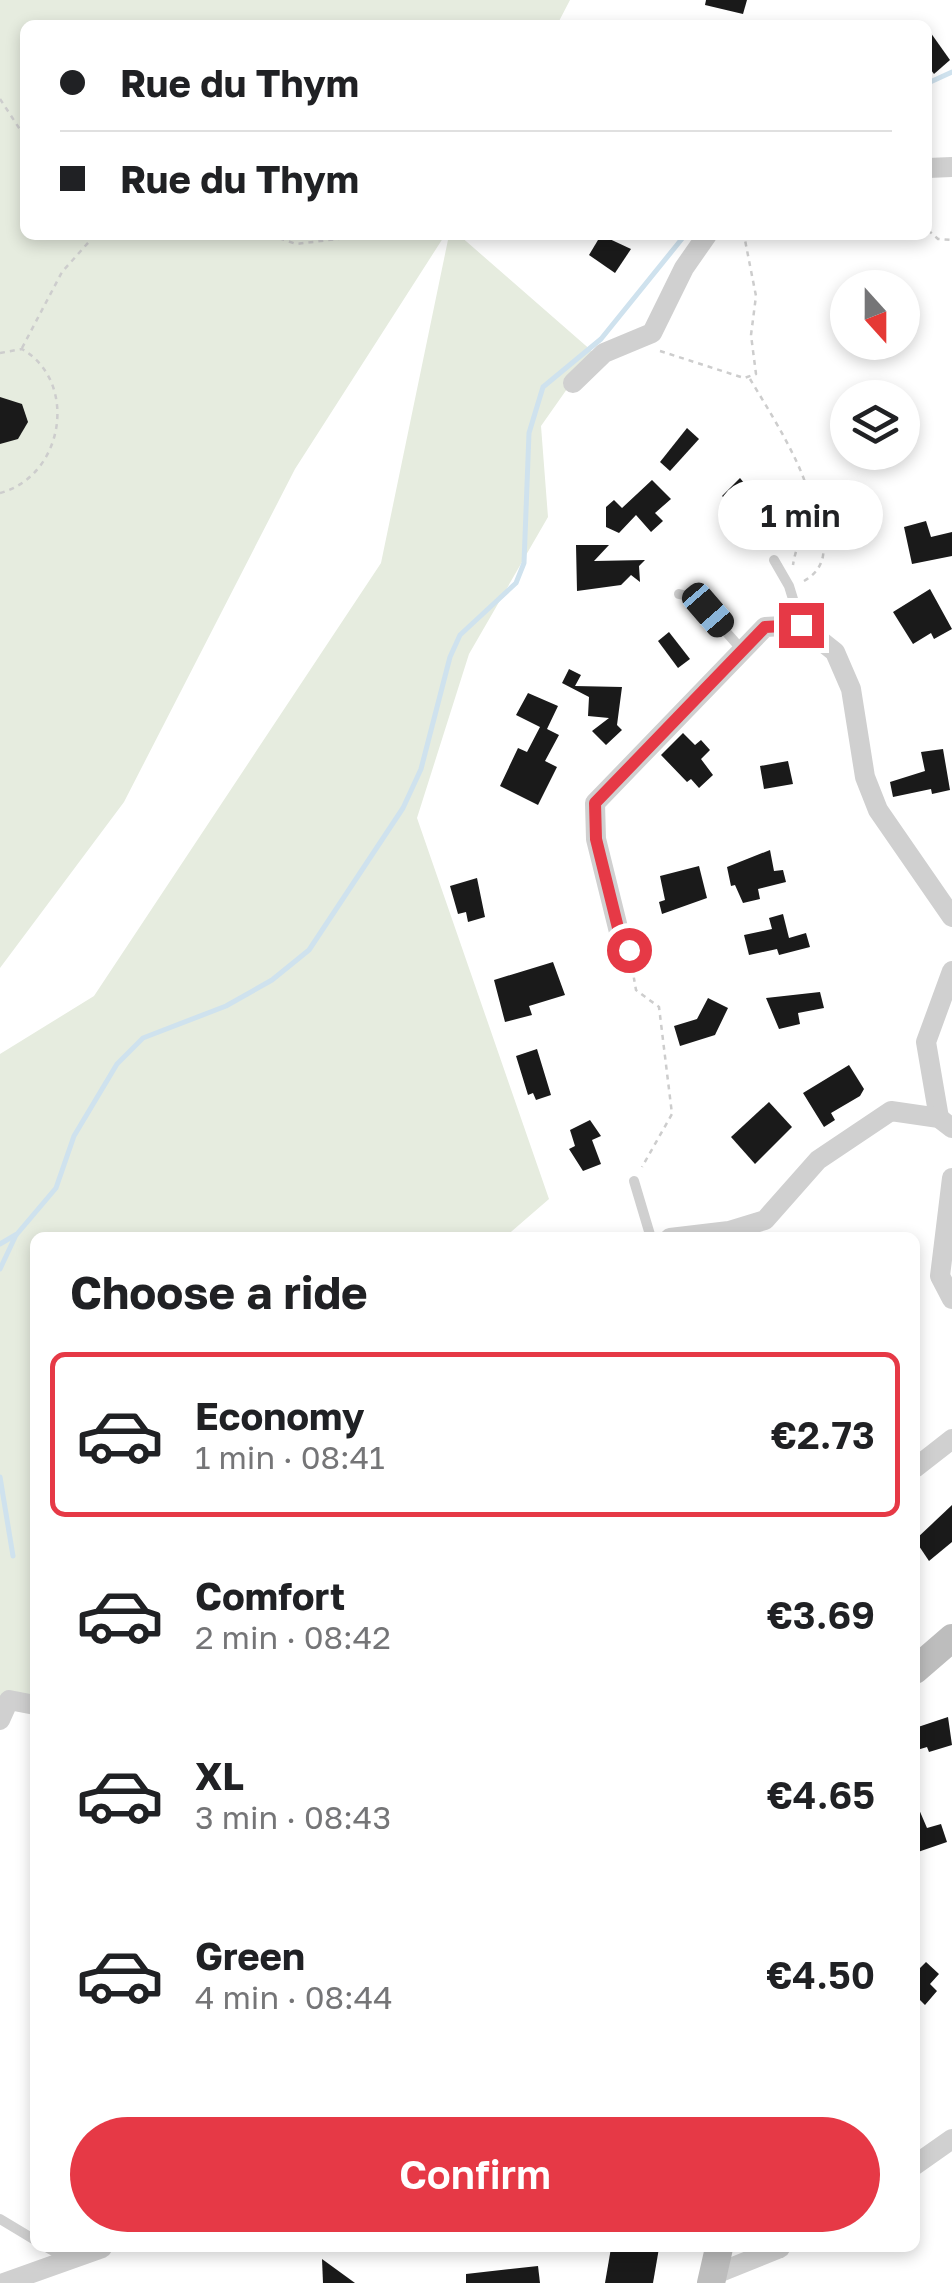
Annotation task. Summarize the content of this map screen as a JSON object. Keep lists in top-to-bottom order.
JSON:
{
  "north": "bottom",
  "page": {
    "banner": ["Rue du Thym", "Rue du Thym"],
    "bubble": "1 min",
    "heading": "Choose a ride",
    "list": [
      {
        "name": "Economy",
        "note": "1 min · 08:41",
        "value": "€2.73"
      },
      {
        "name": "Comfort",
        "note": "2 min · 08:42",
        "value": "€3.69"
      },
      {
        "name": "XL",
        "note": "3 min · 08:43",
        "value": "€4.65"
      },
      {
        "name": "Green",
        "note": "4 min · 08:44",
        "value": "€4.50"
      }
    ],
    "buttons": "Confirm"
  }
}
